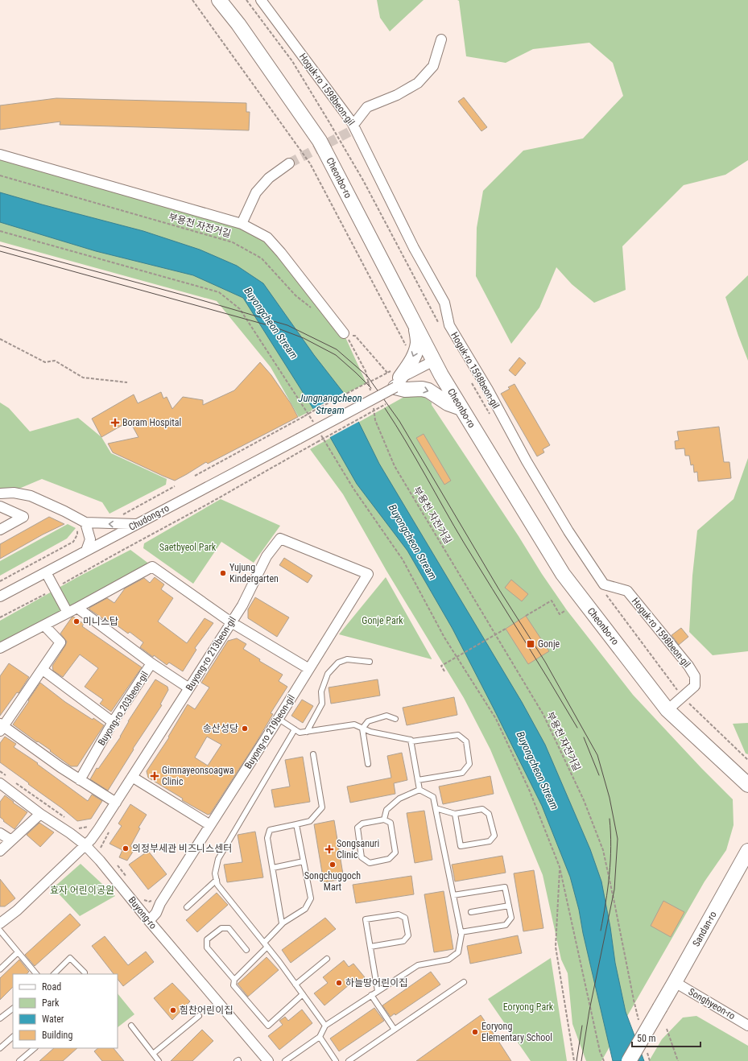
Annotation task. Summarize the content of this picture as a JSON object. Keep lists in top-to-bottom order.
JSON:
{
  "streets": {
    "main road": ["Cheonbo-ro", "Sandan-ro"],
    "street": [
      "Hoguk-ro 1598beon-gil",
      "Chudong-ro",
      "Buyong-ro 213beon-gil",
      "Buyong-ro 203beon-gil",
      "Buyong-ro 219beon-gil",
      "Buyong-ro",
      "Songhyeon-ro"
    ],
    "path": ["부용천 자전거길"]
  },
  "crossings": [
    ["Hoguk-ro 1598beon-gil", "Cheonbo-ro"],
    ["Buyong-ro 213beon-gil", "Buyong-ro 219beon-gil"],
    ["Buyong-ro 213beon-gil", "Buyong-ro"],
    ["Buyong-ro 219beon-gil", "Buyong-ro"],
    ["Sandan-ro", "Songhyeon-ro"]
  ],
  "water": ["Buyongcheon Stream", "Jungnangcheon Stream"],
  "parks": [
    "Saetbyeol Park",
    "Gonje Park",
    "효자 어린이공원",
    "Eoryong Park"
  ],
  "places": {
    "health": ["Boram Hospital", "Gimnayeonsoagwa Clinic", "Songsanuri Clinic"],
    "other": [
      "Yujung Kindergarten",
      "미니스탑",
      "송산성당",
      "의정부세관 비즈니스센터",
      "Songchuggoch Mart",
      "하늘땅어린이집",
      "힘찬어린이집",
      "Eoryong Elementary School"
    ],
    "transit": ["Gonje"]
  },
  "legend": [
    "Road",
    "Park",
    "Water",
    "Building"
  ],
  "scale_bar": "50 m"
}
